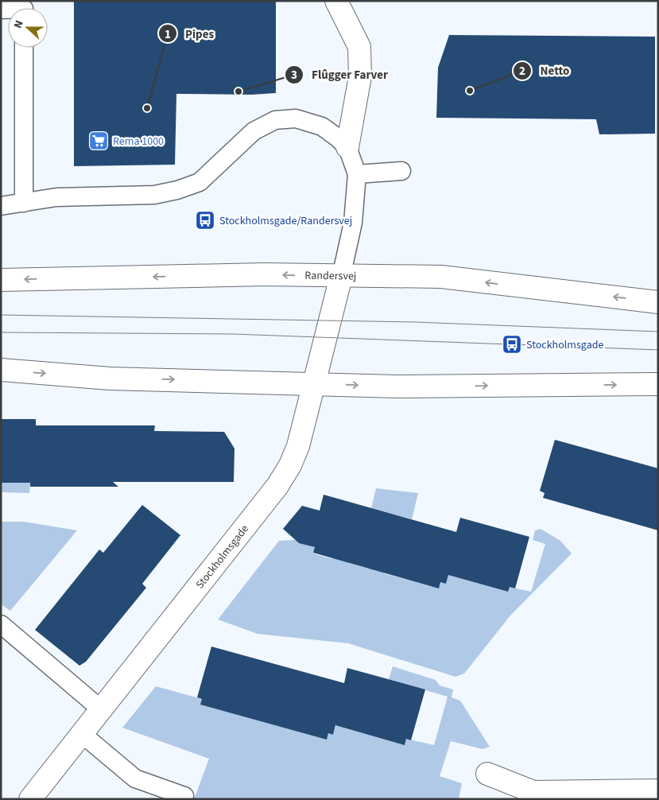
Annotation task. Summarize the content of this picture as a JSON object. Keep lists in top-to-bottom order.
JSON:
{
  "streets": {
    "street": ["Randersvej", "Stockholmsgade"]
  },
  "crossings": [
    ["Randersvej", "Stockholmsgade"]
  ],
  "places": {
    "other": ["Netto", "Flûgger Farver", "Pipes"],
    "supermarket": ["Rema 1000"],
    "bus stop": ["Stockholmsgade/Randersvej", "Stockholmsgade"]
  },
  "north": "left"
}
